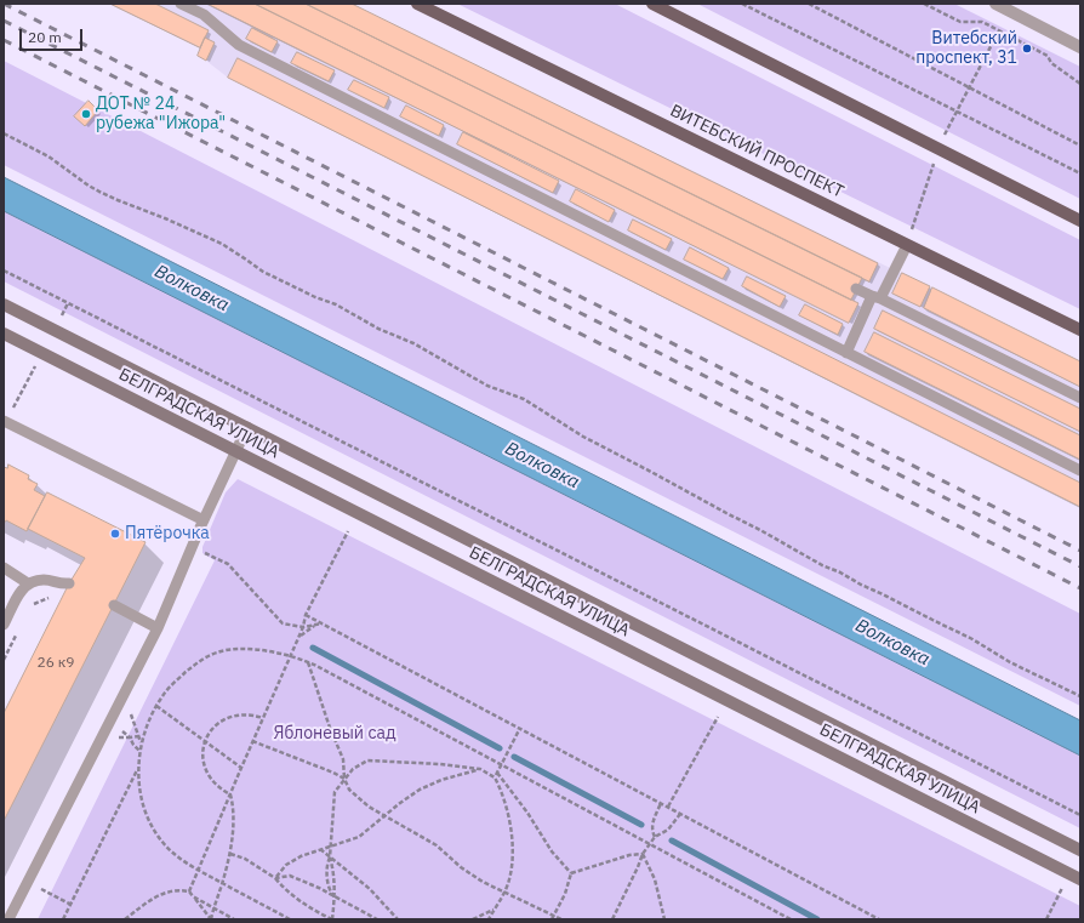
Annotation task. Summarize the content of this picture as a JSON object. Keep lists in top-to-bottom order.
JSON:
{
  "streets": {
    "main road": ["ВИТЕБСКИЙ ПРОСПЕКТ"],
    "street": ["БЕЛГРАДСКАЯ УЛИЦА"]
  },
  "water": ["Волковка"],
  "parks": ["Яблоневый сад"],
  "places": ["Витебский проспект, 31", "ДОТ № 24 рубежа \"Ижора\"", "Пятёрочка"],
  "house_numbers": ["26 к9"],
  "scale_bar": "20 m"
}
